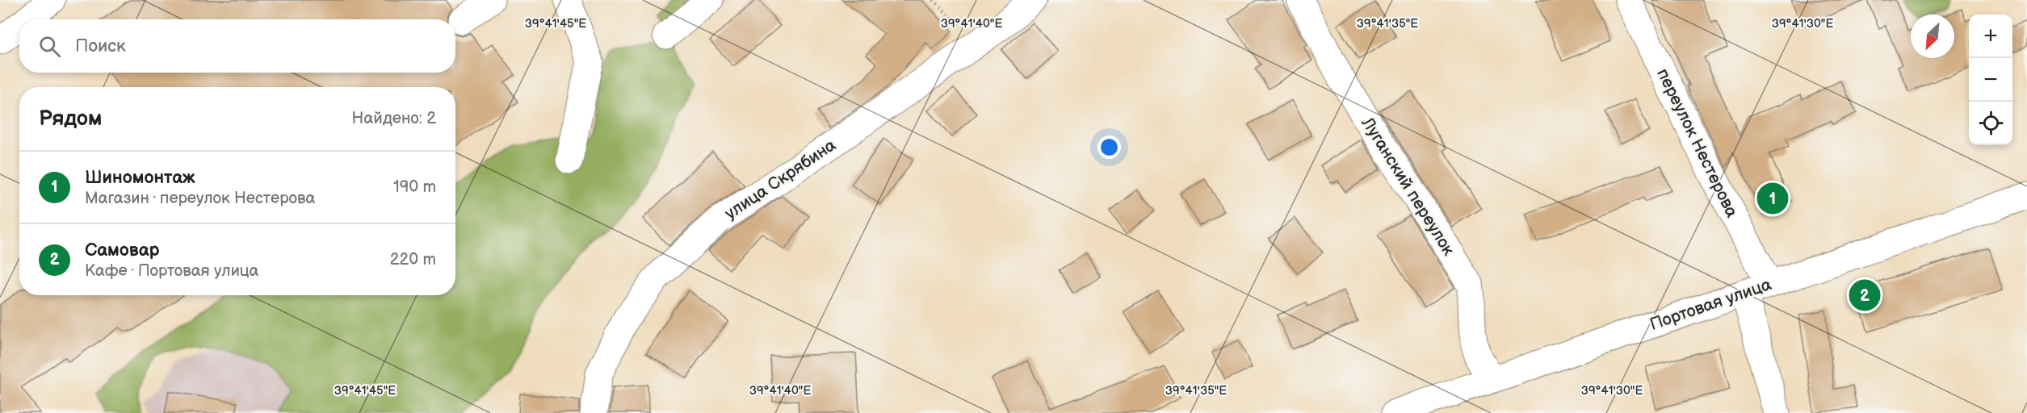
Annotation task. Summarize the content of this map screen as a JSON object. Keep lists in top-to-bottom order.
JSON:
{
  "streets": {
    "street": [
      "переулок Нестерова",
      "улица Скрябина",
      "Луганский переулок",
      "Портовая улица"
    ]
  },
  "crossings": [
    ["переулок Нестерова", "Портовая улица"],
    ["Луганский переулок", "Портовая улица"]
  ],
  "north": "bottom left",
  "page": {
    "map_buttons": ["+", "−"],
    "search": "Поиск",
    "heading": ["Рядом", "Найдено: 2"],
    "list": [
      {
        "mark": "1",
        "name": "Шиномонтаж",
        "note": "Магазин · переулок Нестерова",
        "value": "190 m"
      },
      {
        "mark": "2",
        "name": "Самовар",
        "note": "Кафе · Портовая улица",
        "value": "220 m"
      }
    ],
    "pins": ["1", "2"]
  },
  "coordinates": [
    "39°41'35\"E",
    "39°41'45\"E",
    "39°41'40\"E",
    "39°41'30\"E"
  ]
}
